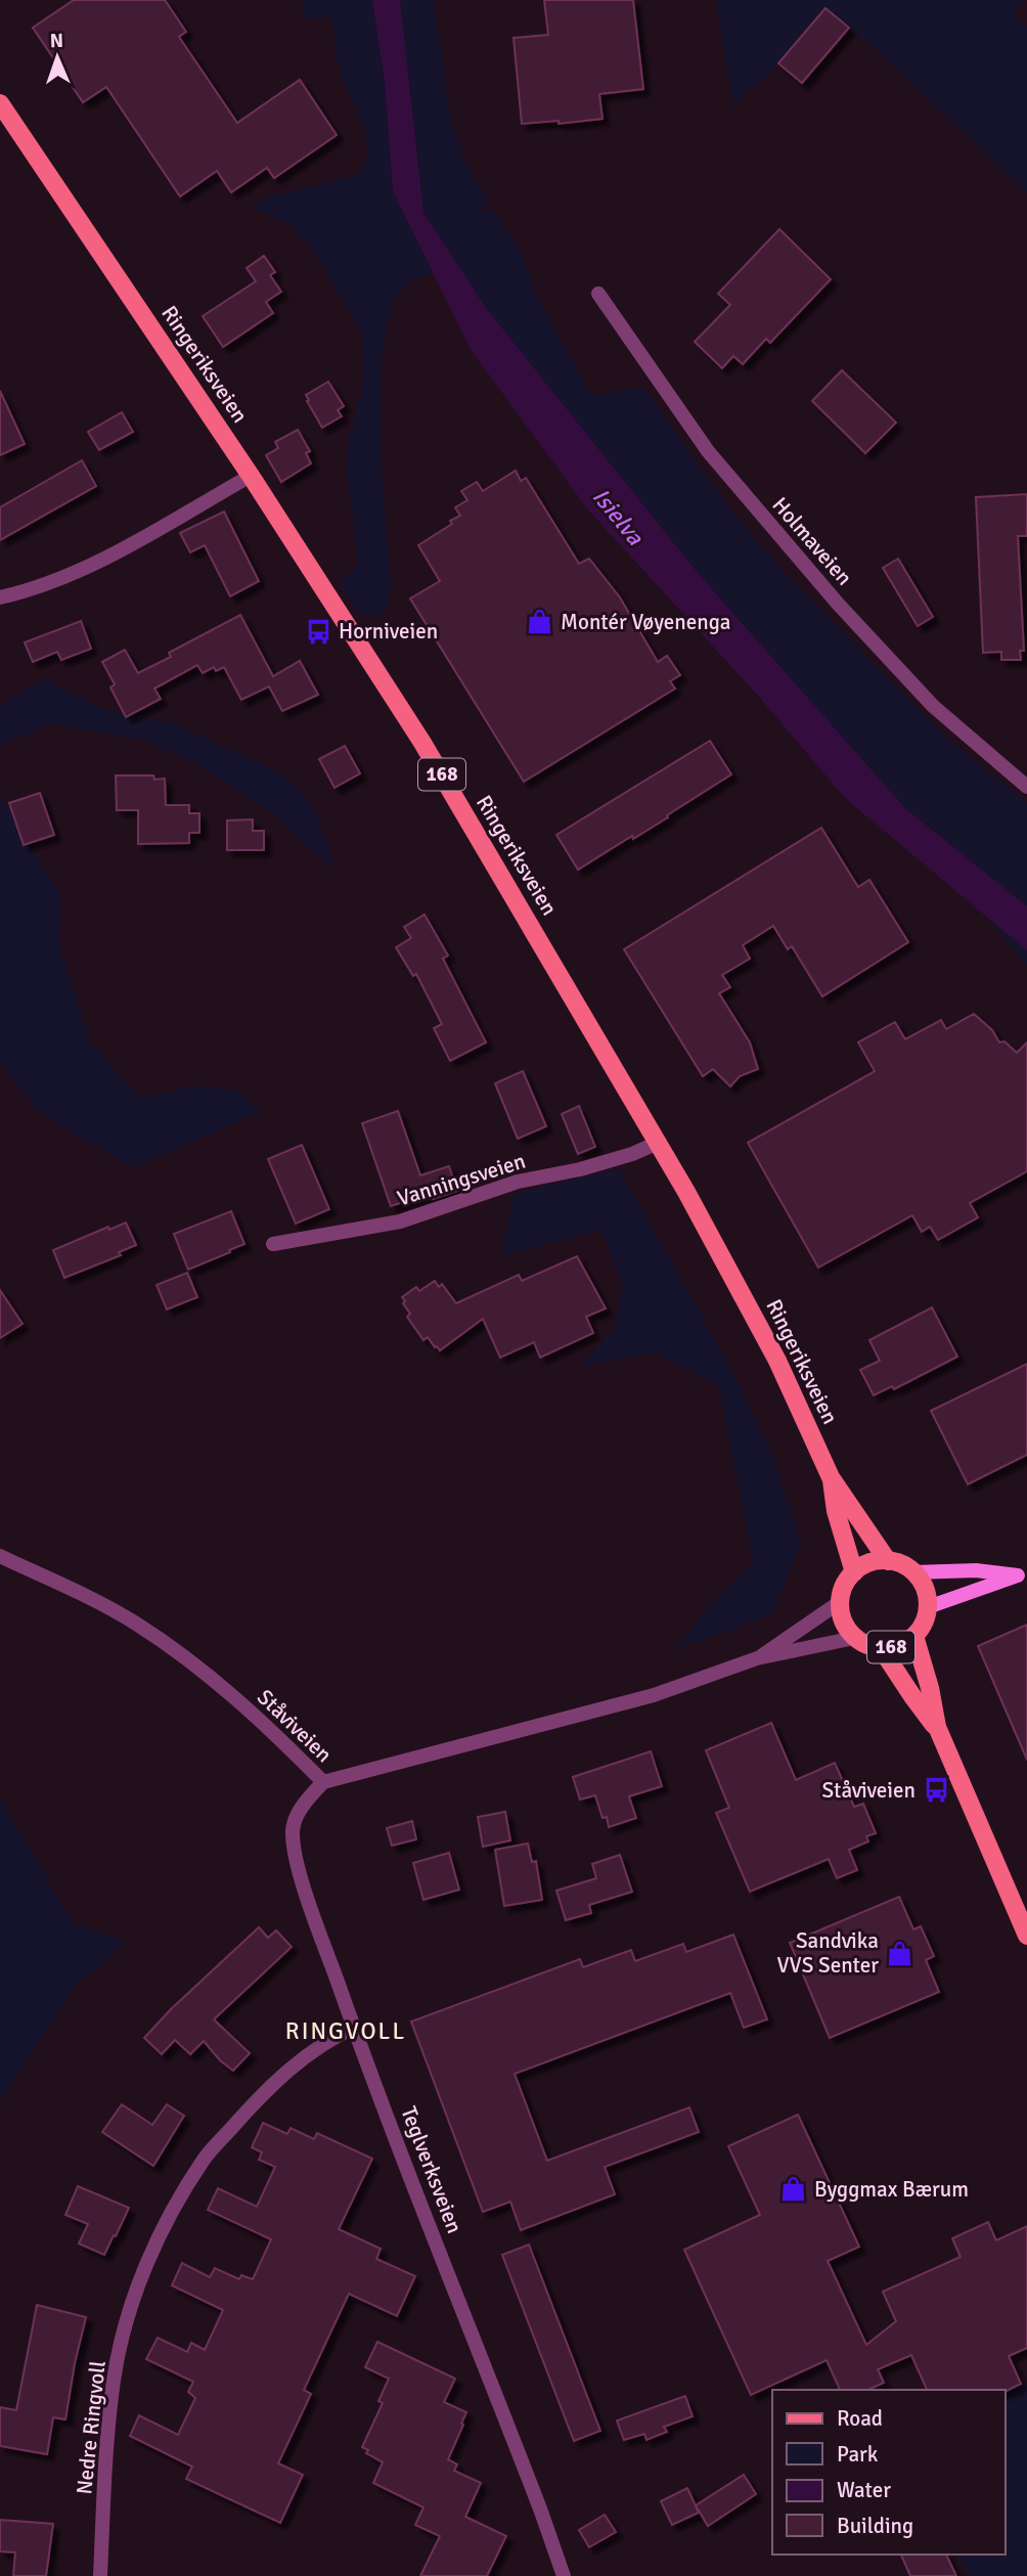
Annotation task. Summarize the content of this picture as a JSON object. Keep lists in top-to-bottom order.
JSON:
{
  "streets": {
    "main road": ["Ringeriksveien", "168"],
    "street": [
      "Holmaveien",
      "Vanningsveien",
      "Ståviveien",
      "Teglverksveien",
      "Nedre Ringvoll"
    ]
  },
  "crossings": [
    ["Ringeriksveien", "168"],
    ["Ringeriksveien", "Vanningsveien"],
    ["Ringeriksveien", "Ståviveien"],
    ["168", "Ståviveien"],
    ["Ståviveien", "Teglverksveien"],
    ["Teglverksveien", "Nedre Ringvoll"]
  ],
  "districts": ["RINGVOLL"],
  "water": ["Isielva"],
  "places": {
    "shop": ["Montér Vøyenenga", "Sandvika VVS Senter", "Byggmax Bærum"],
    "bus stop": ["Horniveien", "Ståviveien"]
  },
  "legend": [
    "Road",
    "Park",
    "Water",
    "Building"
  ],
  "north": "top"
}
